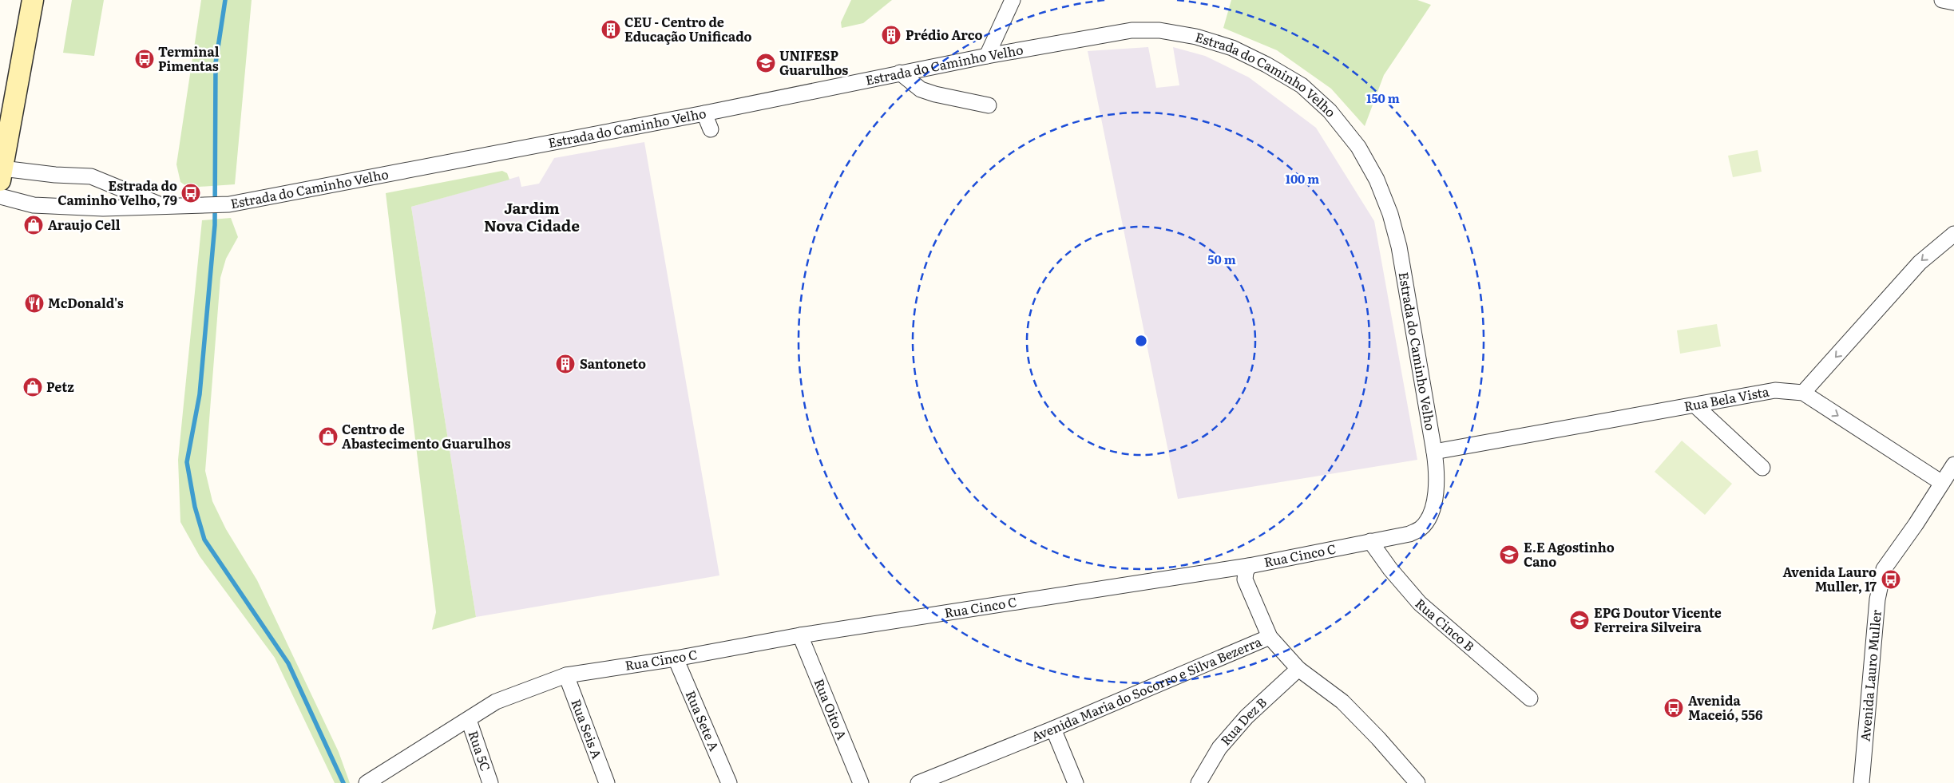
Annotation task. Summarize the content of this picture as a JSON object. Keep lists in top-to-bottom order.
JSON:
{
  "streets": {
    "street": [
      "Estrada do Caminho Velho",
      "Rua Bela Vista",
      "Rua Cinco C",
      "Rua Cinco B",
      "Avenida Lauro Muller",
      "Avenida Maria do Socorro e Silva Bezerra",
      "Rua Oito A",
      "Rua Sete A",
      "Rua Dez B",
      "Rua Seis A",
      "Rua 5C"
    ]
  },
  "crossings": [
    ["Estrada do Caminho Velho", "Rua Bela Vista"],
    ["Estrada do Caminho Velho", "Rua Cinco C"],
    ["Rua Bela Vista", "Rua Cinco C"],
    ["Rua Cinco C", "Rua Cinco B"],
    ["Rua Cinco C", "Rua Oito A"],
    ["Rua Cinco C", "Rua Sete A"],
    ["Rua Cinco C", "Rua Seis A"],
    ["Rua Cinco C", "Rua 5C"],
    ["Avenida Maria do Socorro e Silva Bezerra", "Rua Dez B"]
  ],
  "districts": ["Jardim Nova Cidade"],
  "places": {
    "building": ["CEU - Centro de Educação Unificado", "Prédio Arco", "Santoneto"],
    "bus stop": [
      "Terminal Pimentas",
      "Estrada do Caminho Velho, 79",
      "Avenida Lauro Muller, 17",
      "Avenida Maceió, 556"
    ],
    "school or university": ["UNIFESP Guarulhos", "E.E Agostinho Cano", "EPG Doutor Vicente Ferreira Silveira"],
    "shop": ["Araujo Cell", "Petz", "Centro de Abastecimento Guarulhos"],
    "restaurant": ["McDonald's"]
  },
  "rings": ["150 m", "100 m", "50 m"]
}
